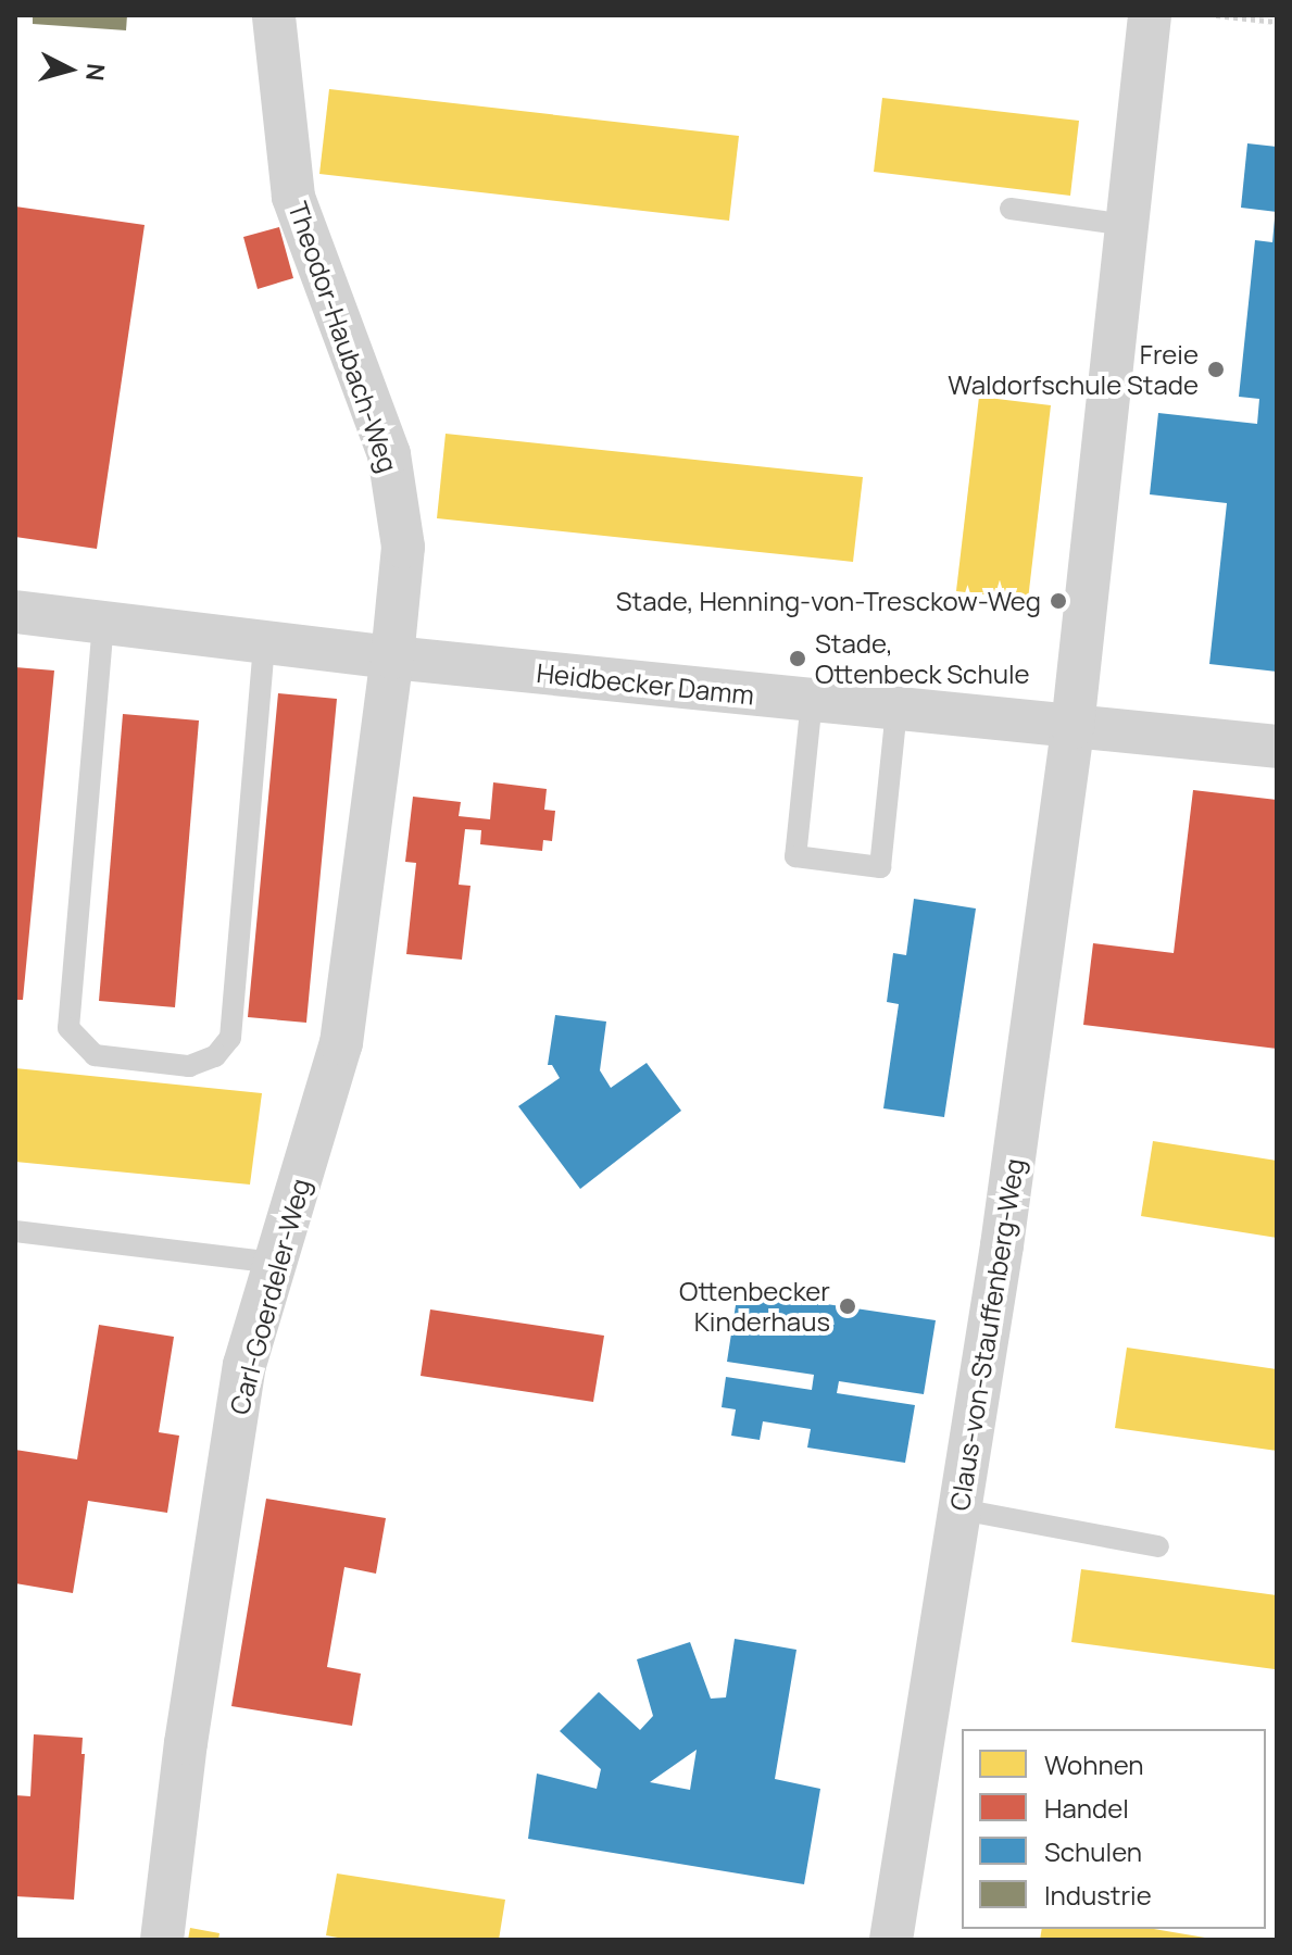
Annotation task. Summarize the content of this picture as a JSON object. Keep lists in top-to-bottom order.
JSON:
{
  "streets": {
    "street": [
      "Theodor-Haubach-Weg",
      "Heidbecker Damm",
      "Carl-Goerdeler-Weg",
      "Claus-von-Stauffenberg-Weg"
    ]
  },
  "crossings": [
    ["Theodor-Haubach-Weg", "Heidbecker Damm"],
    ["Theodor-Haubach-Weg", "Carl-Goerdeler-Weg"],
    ["Heidbecker Damm", "Carl-Goerdeler-Weg"],
    ["Heidbecker Damm", "Claus-von-Stauffenberg-Weg"]
  ],
  "places": [
    "Freie Waldorfschule Stade",
    "Stade, Henning-von-Tresckow-Weg",
    "Stade, Ottenbeck Schule",
    "Ottenbecker Kinderhaus"
  ],
  "legend": [
    "Wohnen",
    "Handel",
    "Schulen",
    "Industrie"
  ],
  "north": "right"
}
